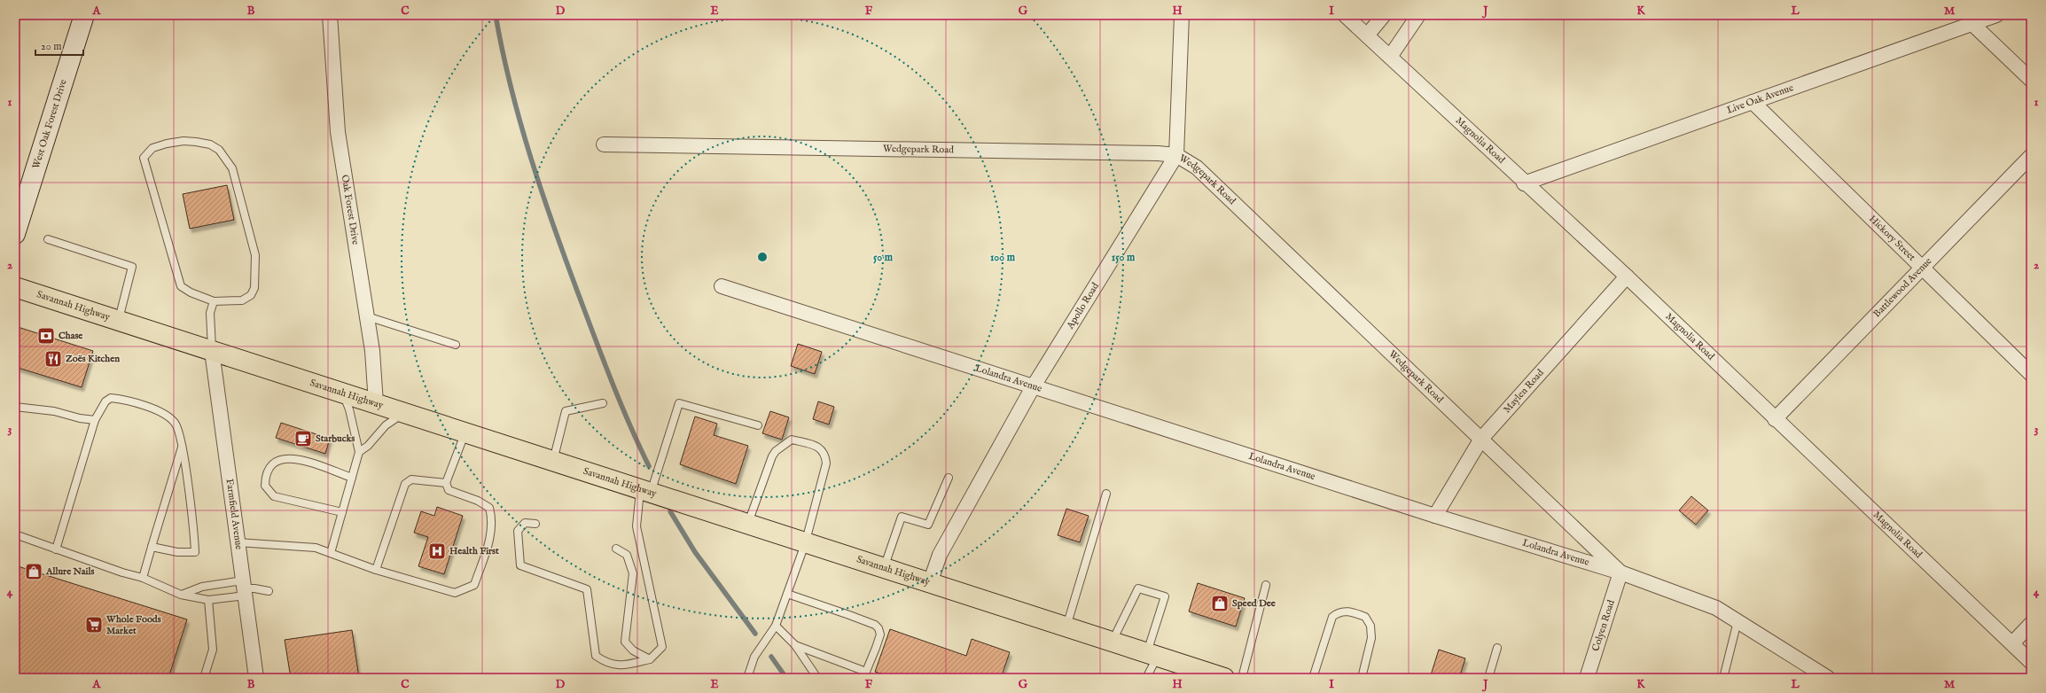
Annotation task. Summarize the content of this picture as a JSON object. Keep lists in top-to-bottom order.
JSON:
{
  "streets": {
    "highway": ["Savannah Highway"],
    "main road": ["West Oak Forest Drive"],
    "street": [
      "Live Oak Avenue",
      "Magnolia Road",
      "Wedgepark Road",
      "Oak Forest Drive",
      "Hickory Street",
      "Battlewood Avenue",
      "Apollo Road",
      "Lolandra Avenue",
      "Maylen Road",
      "Farmfield Avenue",
      "Colyen Road"
    ]
  },
  "crossings": [
    ["Live Oak Avenue", "Magnolia Road"],
    ["Live Oak Avenue", "Hickory Street"],
    ["Magnolia Road", "Battlewood Avenue"],
    ["Magnolia Road", "Maylen Road"],
    ["Wedgepark Road", "Apollo Road"],
    ["Wedgepark Road", "Lolandra Avenue"],
    ["Wedgepark Road", "Maylen Road"],
    ["Wedgepark Road", "Colyen Road"],
    ["Oak Forest Drive", "Savannah Highway"],
    ["Hickory Street", "Battlewood Avenue"],
    ["Savannah Highway", "Apollo Road"],
    ["Savannah Highway", "Farmfield Avenue"],
    ["Apollo Road", "Lolandra Avenue"],
    ["Lolandra Avenue", "Maylen Road"],
    ["Lolandra Avenue", "Colyen Road"]
  ],
  "places": {
    "bank": ["Chase"],
    "restaurant": ["Zoës Kitchen"],
    "cafe": ["Starbucks"],
    "hospital": ["Health First"],
    "shop": ["Allure Nails", "Speed Dee"],
    "supermarket": ["Whole Foods Market"]
  },
  "scale_bar": "20 m",
  "grid": {
    "columns": [
      "A",
      "B",
      "C",
      "D",
      "E",
      "F",
      "G",
      "H",
      "I",
      "J",
      "K",
      "L",
      "M"
    ],
    "rows": [
      "1",
      "2",
      "3",
      "4"
    ]
  },
  "rings": ["50 m", "100 m", "150 m"]
}
